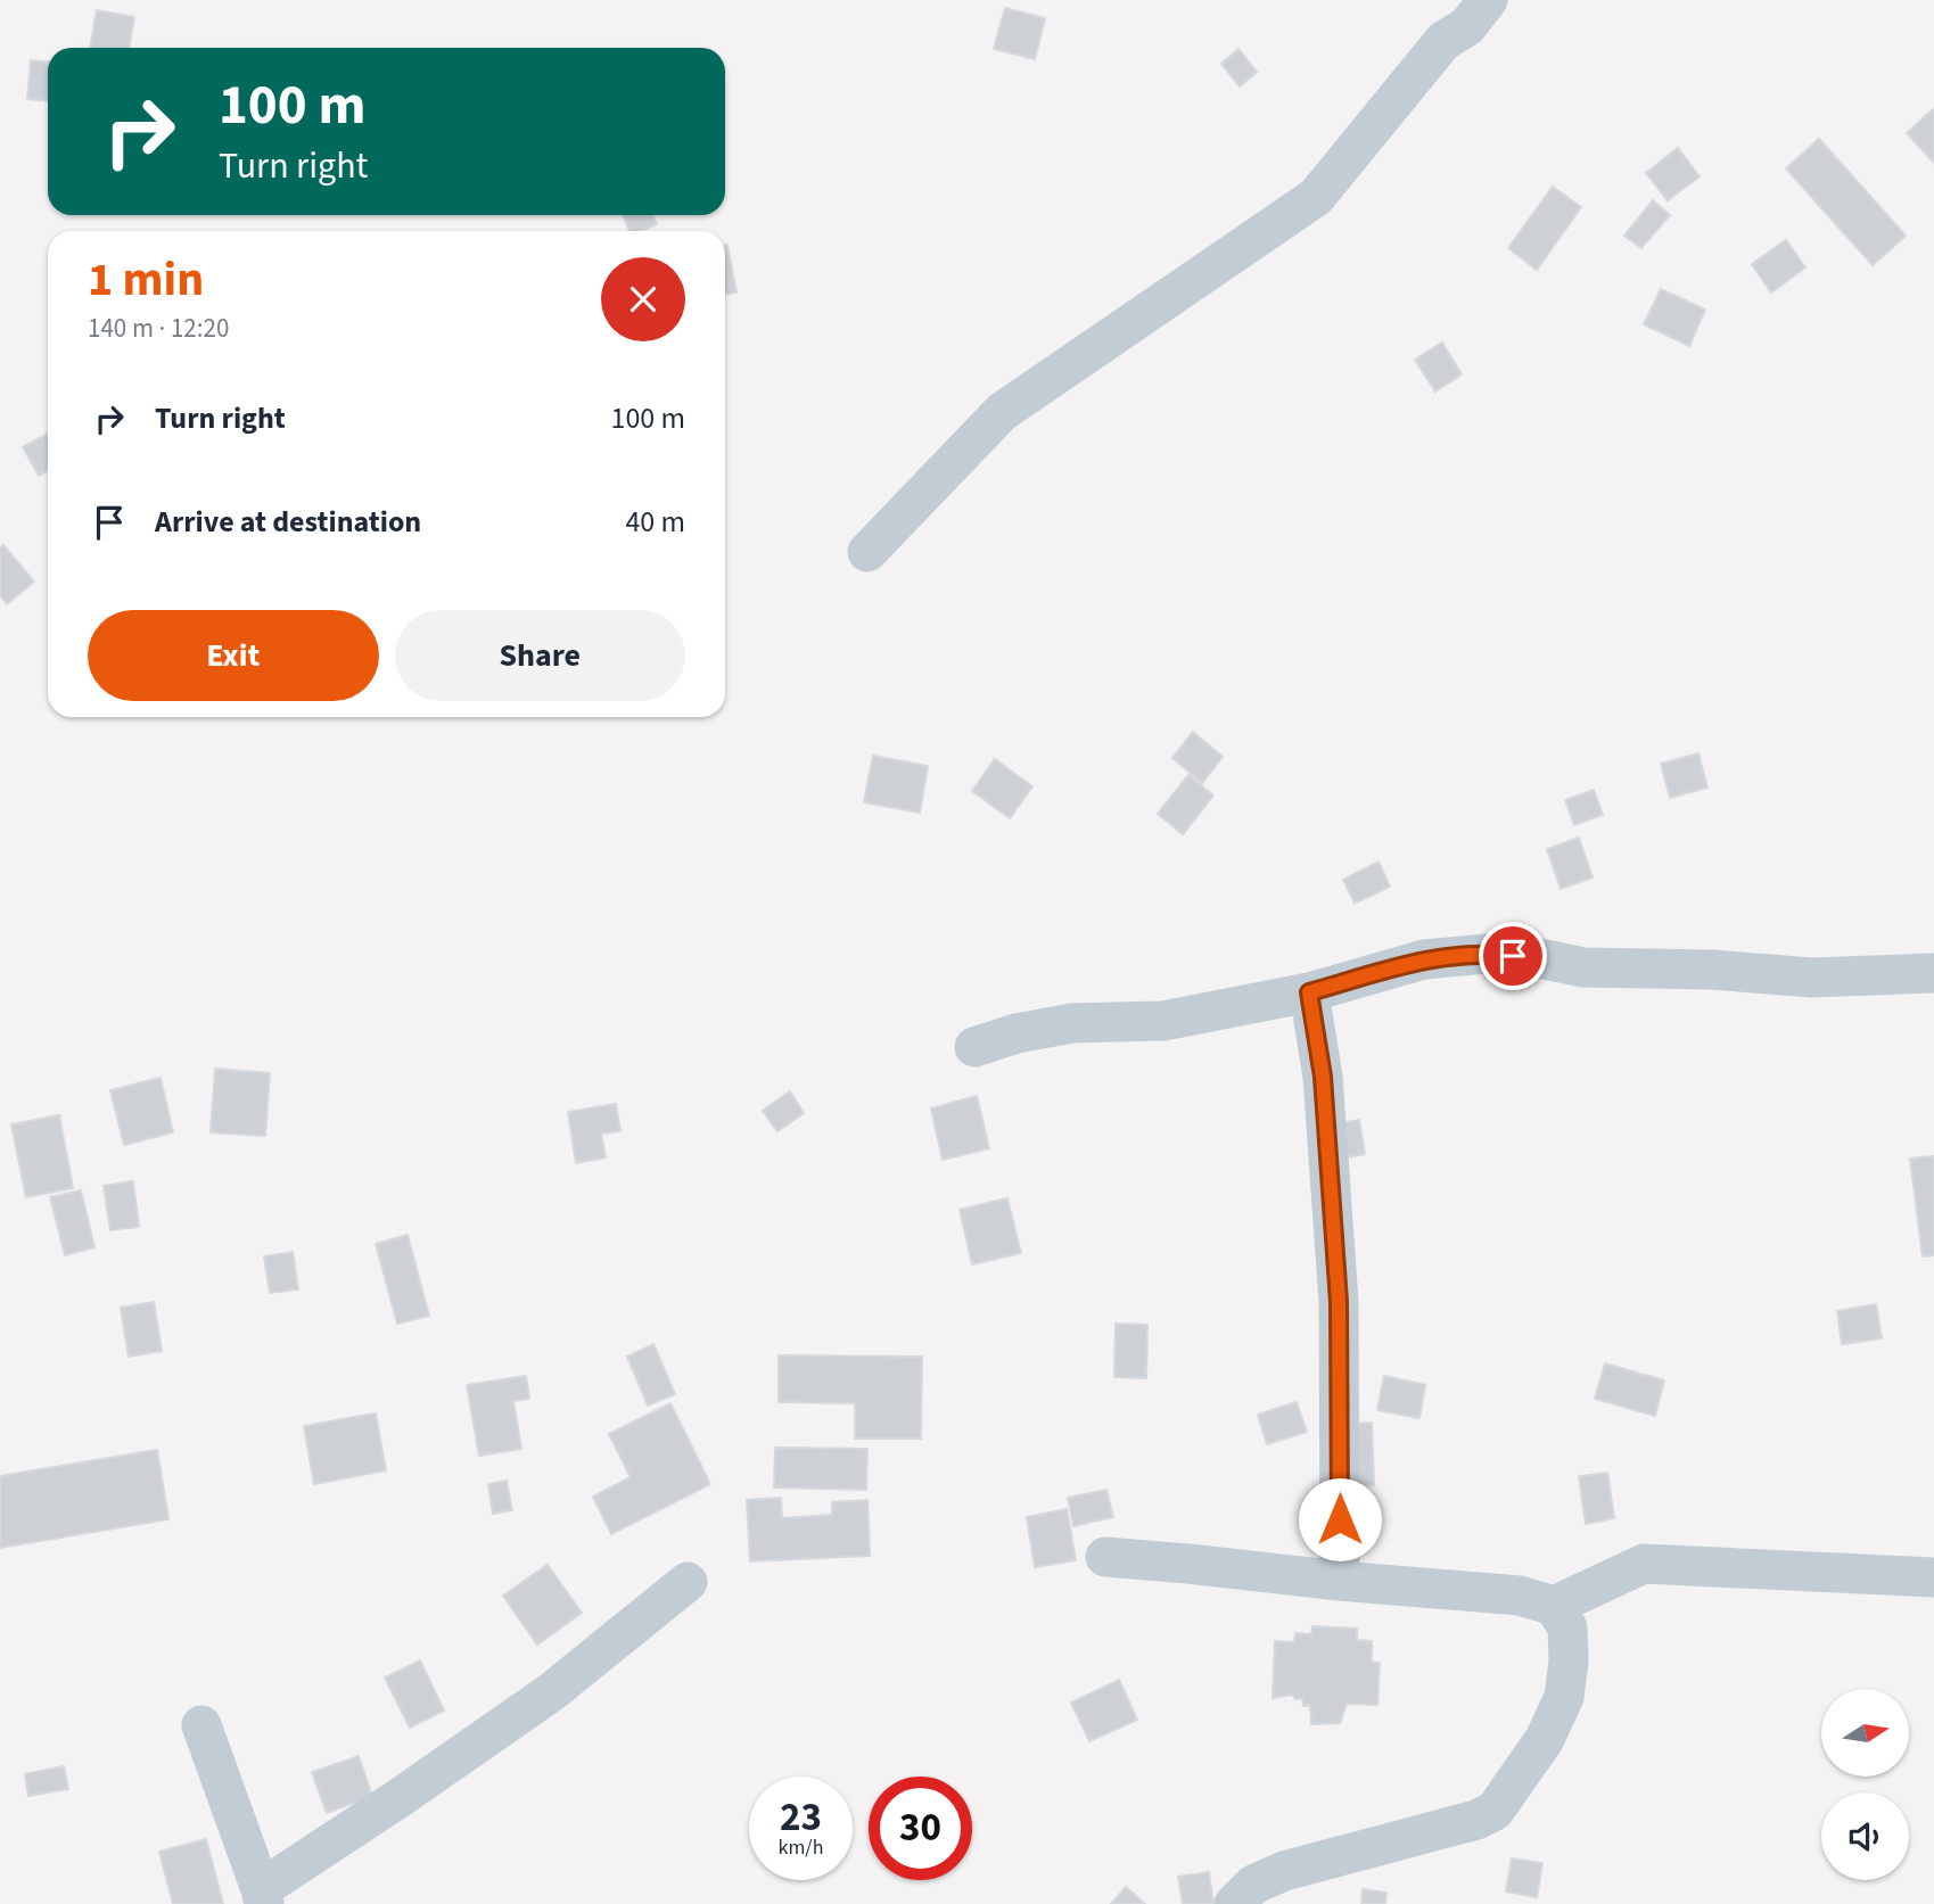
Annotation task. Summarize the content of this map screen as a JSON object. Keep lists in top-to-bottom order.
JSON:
{
  "north": "right",
  "page": {
    "turn": ["100 m", "Turn right"],
    "heading": ["1 min", "140 m · 12:20"],
    "list": [
      {
        "name": "Turn right",
        "value": "100 m"
      },
      {
        "name": "Arrive at destination",
        "value": "40 m"
      }
    ],
    "buttons": ["Exit", "Share"],
    "speed": "23 km/h",
    "limit": "30"
  }
}
